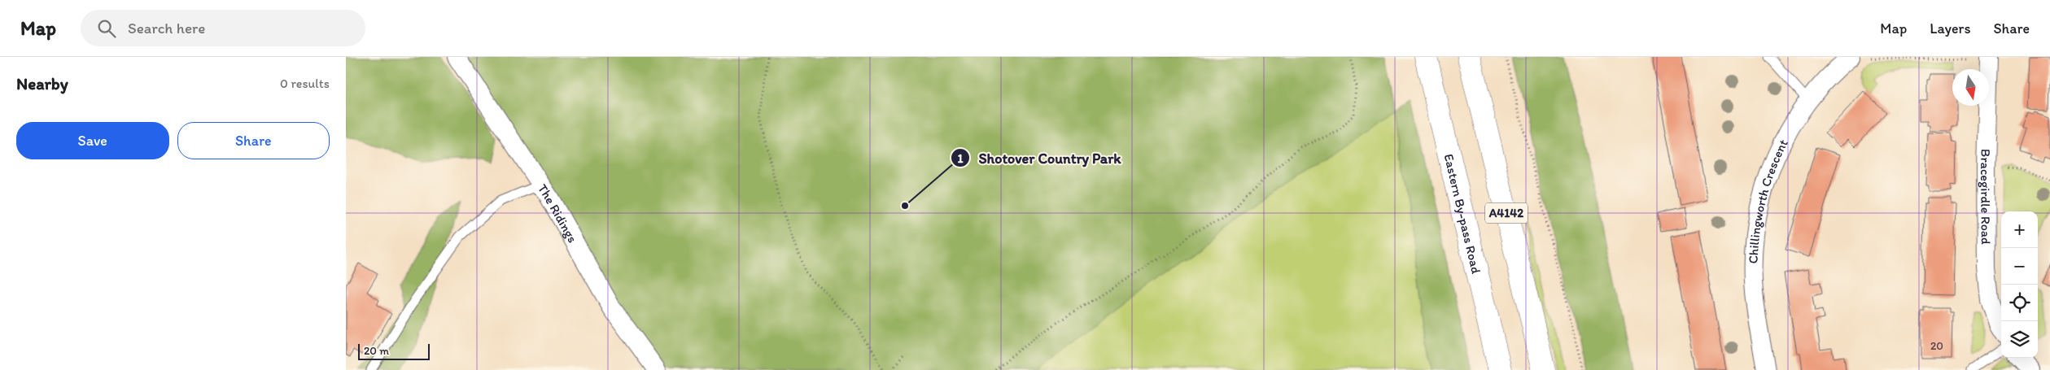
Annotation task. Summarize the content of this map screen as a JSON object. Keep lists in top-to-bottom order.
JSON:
{
  "streets": {
    "highway": ["Eastern By-pass Road", "A4142"],
    "street": ["Bracegirdle Road", "Chillingworth Crescent", "The Ridings"]
  },
  "places": ["Shotover Country Park"],
  "house_numbers": ["20"],
  "scale_bar": "20 m",
  "north": "bottom",
  "page": {
    "header": "Map",
    "search": "Search here",
    "nav": ["Map", "Layers", "Share"],
    "heading": ["Nearby", "0 results"],
    "buttons": ["Save", "Share"],
    "map_buttons": ["+", "−"],
    "scale": "20 m"
  }
}
